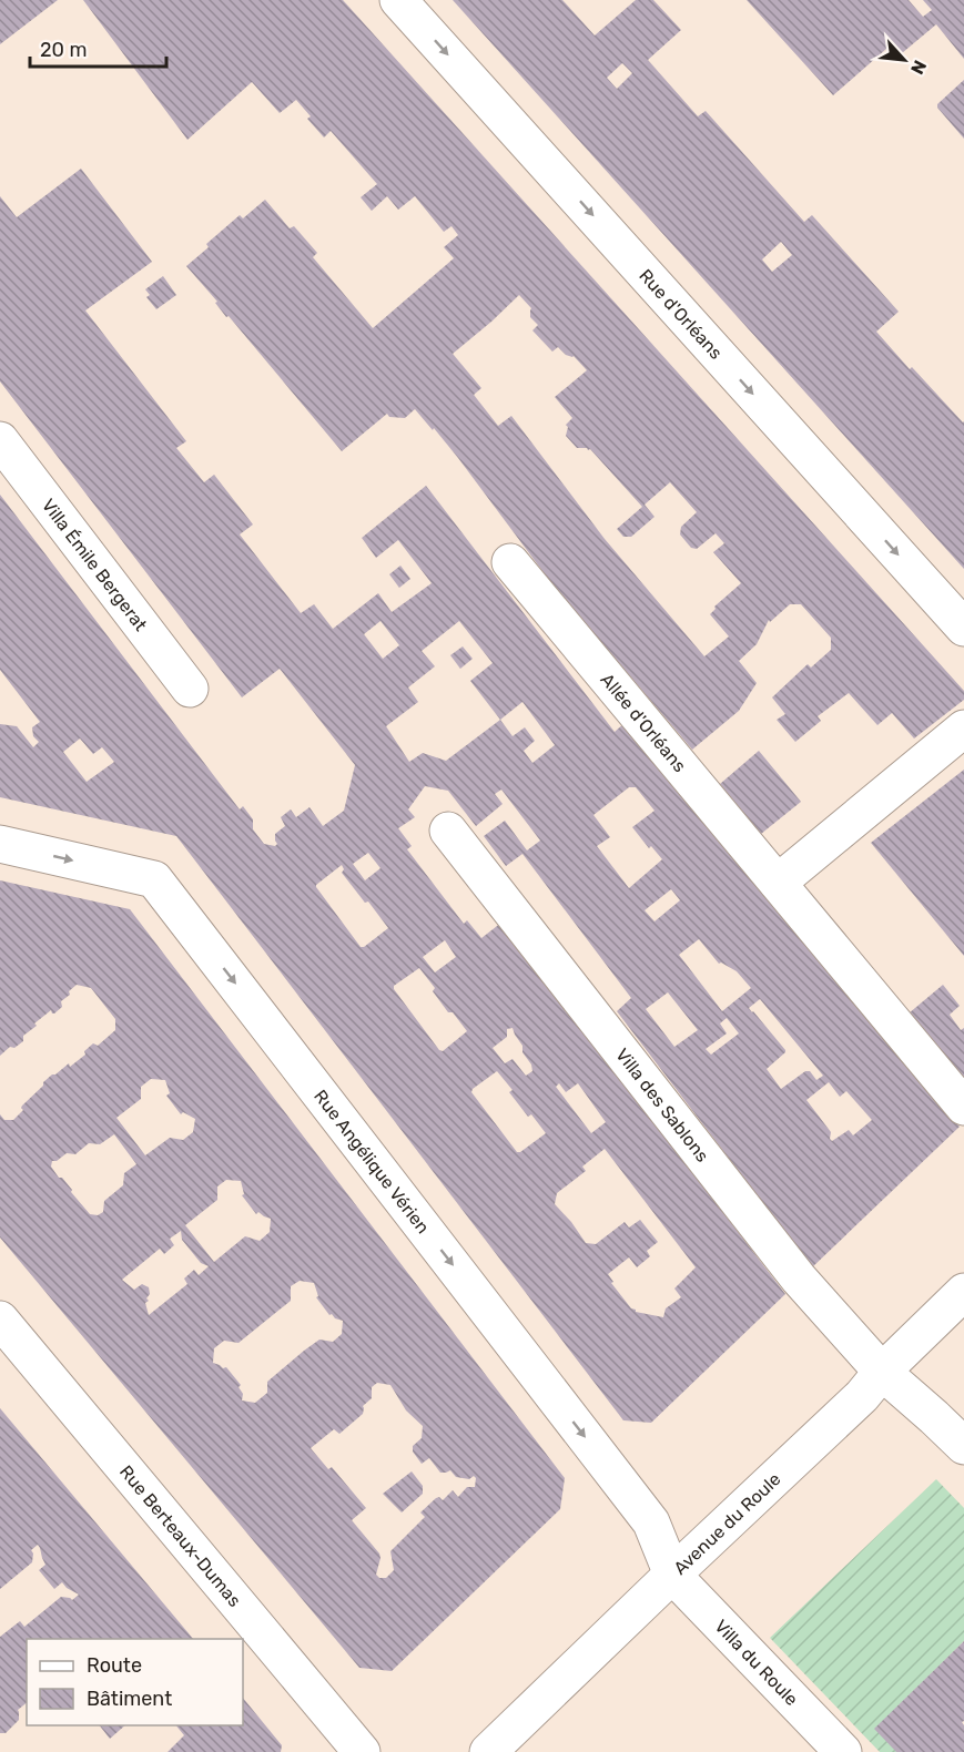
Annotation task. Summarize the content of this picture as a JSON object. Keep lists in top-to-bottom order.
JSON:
{
  "streets": {
    "street": [
      "Rue d'Orléans",
      "Villa Émile Bergerat",
      "Allée d'Orléans",
      "Villa des Sablons",
      "Rue Angélique Vérien",
      "Avenue du Roule",
      "Rue Berteaux-Dumas",
      "Villa du Roule"
    ]
  },
  "crossings": [
    ["Villa des Sablons", "Avenue du Roule"],
    ["Rue Angélique Vérien", "Avenue du Roule"],
    ["Rue Angélique Vérien", "Villa du Roule"],
    ["Avenue du Roule", "Villa du Roule"]
  ],
  "one_way": ["Rue d'Orléans", "Rue Angélique Vérien"],
  "legend": ["Route", "Bâtiment"],
  "scale_bar": "20 m",
  "north": "bottom right"
}
